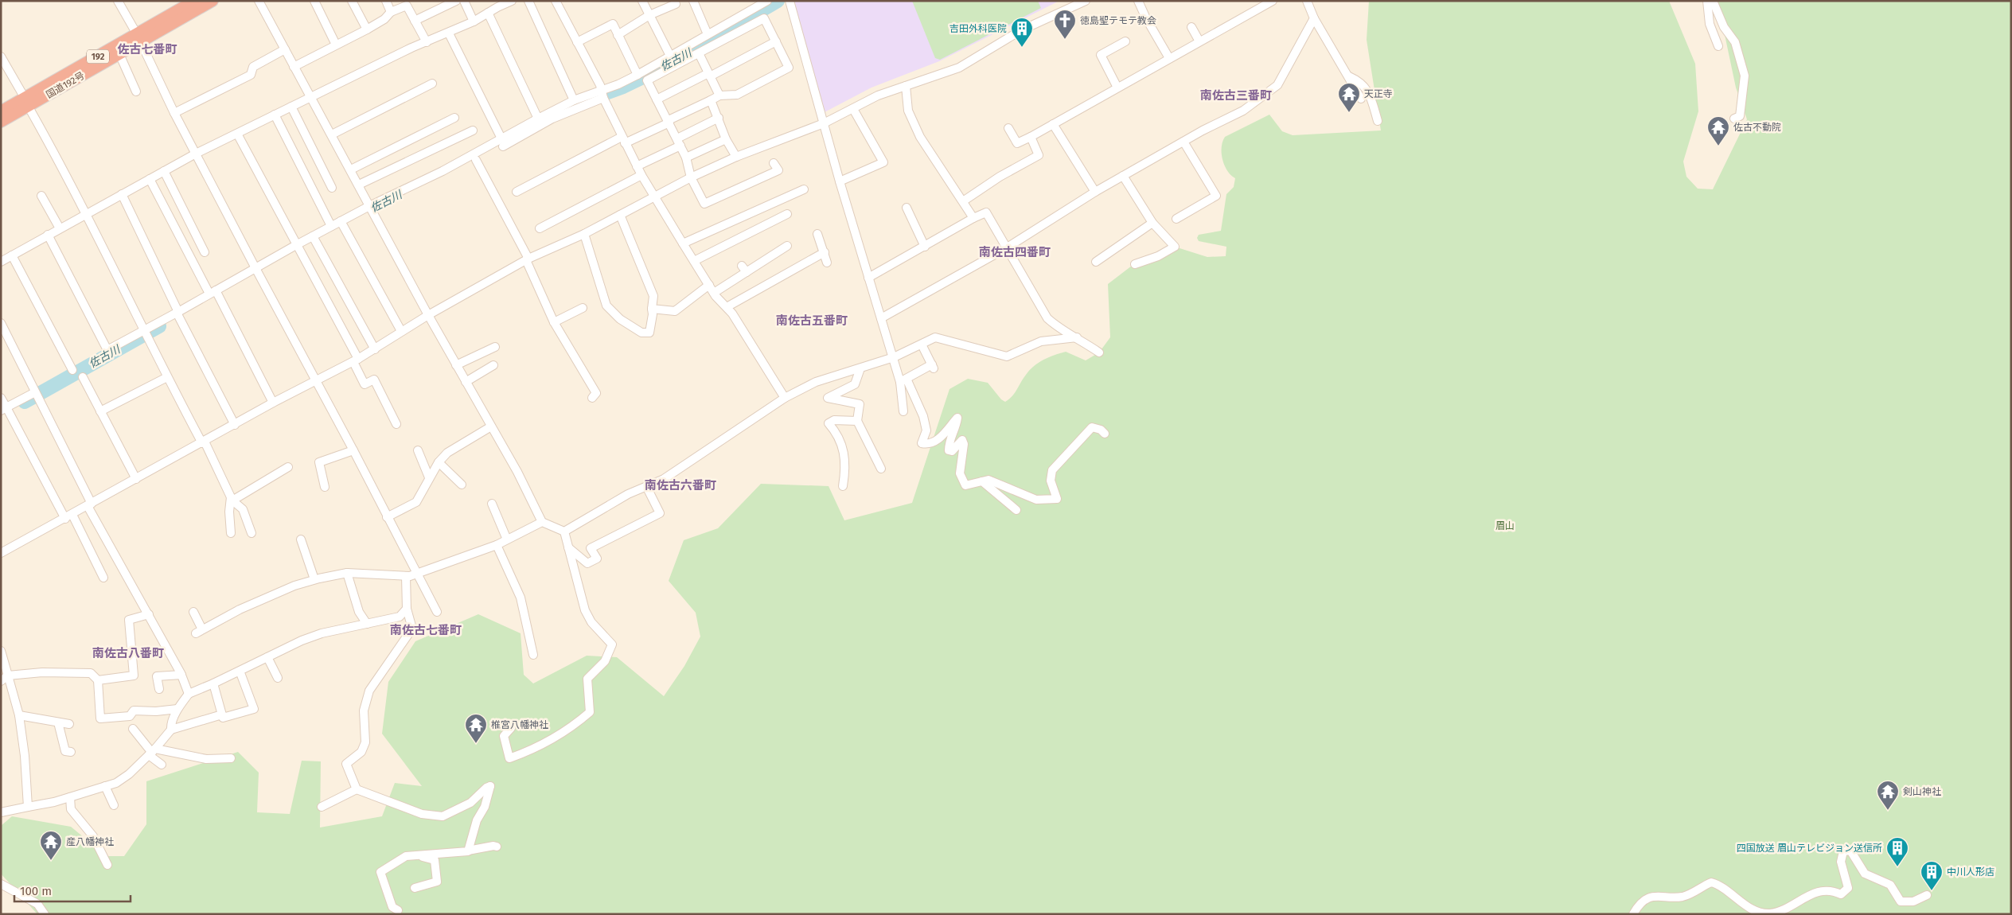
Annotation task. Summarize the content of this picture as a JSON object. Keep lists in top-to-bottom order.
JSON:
{
  "streets": {
    "highway": ["192", "国道192号"]
  },
  "districts": [
    "佐古七番町",
    "南佐古三番町",
    "南佐古四番町",
    "南佐古五番町",
    "南佐古六番町",
    "南佐古七番町",
    "南佐古八番町"
  ],
  "water": ["佐古川"],
  "parks": ["眉山"],
  "places": {
    "church": ["徳島聖テモテ教会"],
    "building": ["吉田外科医院", "四国放送 眉山テレビジョン送信所", "中川人形店"],
    "temple": [
      "天正寺",
      "佐古不動院",
      "椎宮八幡神社",
      "剣山神社",
      "産八幡神社"
    ]
  },
  "scale_bar": "100 m"
}
